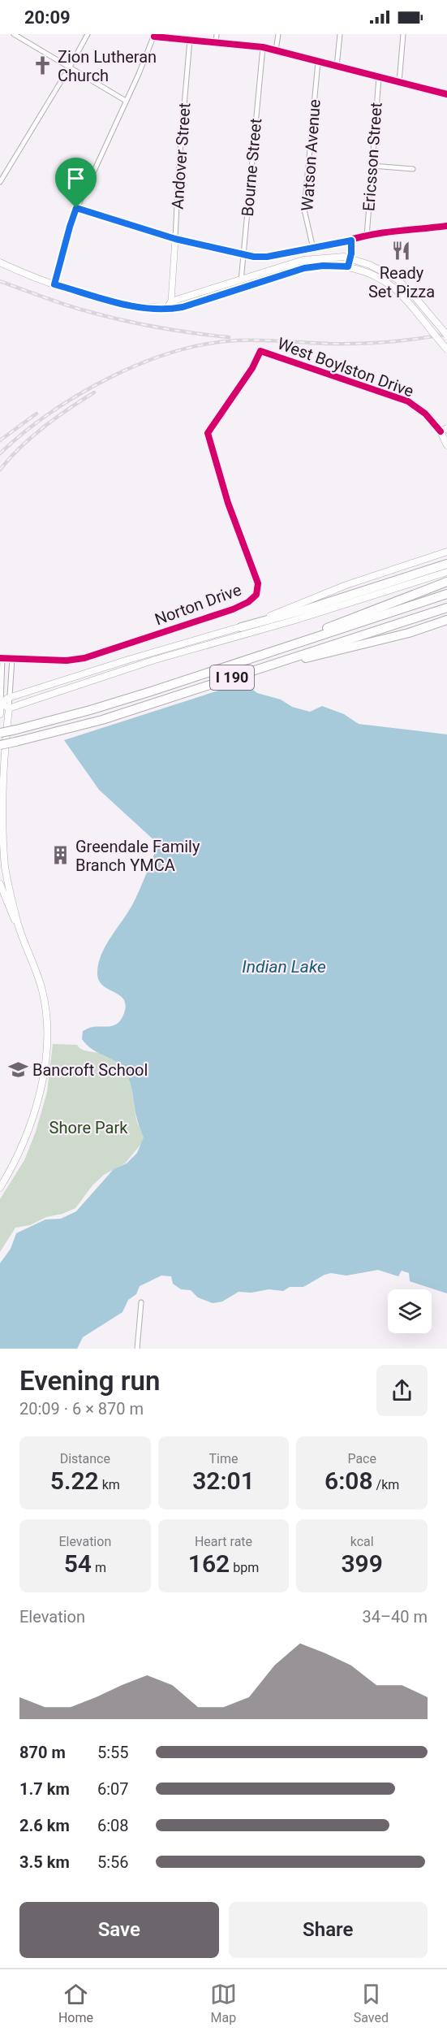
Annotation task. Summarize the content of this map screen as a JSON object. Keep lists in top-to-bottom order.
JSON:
{
  "streets": {
    "highway": ["I 190"],
    "main road": ["West Boylston Drive", "Norton Drive"],
    "street": [
      "Watson Avenue",
      "Andover Street",
      "Ericsson Street",
      "Bourne Street"
    ]
  },
  "crossings": [
    ["West Boylston Drive", "Norton Drive"]
  ],
  "water": ["Indian Lake"],
  "parks": ["Shore Park"],
  "places": {
    "church": ["Zion Lutheran Church"],
    "restaurant": ["Ready Set Pizza"],
    "building": ["Greendale Family Branch YMCA"],
    "school or university": ["Bancroft School"]
  },
  "page": {
    "status": "20:09",
    "heading": ["Evening run", "20:09 · 6 × 870 m"],
    "stats": [
      ["Distance", "5.22 km"],
      ["Time", "32:01"],
      ["Pace", "6:08 /km"],
      ["Elevation", "54 m"],
      ["Heart rate", "162 bpm"],
      ["kcal", "399"]
    ],
    "chart": ["Elevation", "34–40 m"],
    "list": [
      {
        "name": "870 m",
        "note": "5:55"
      },
      {
        "name": "1.7 km",
        "note": "6:07"
      },
      {
        "name": "2.6 km",
        "note": "6:08"
      },
      {
        "name": "3.5 km",
        "note": "5:56"
      }
    ],
    "buttons": ["Save", "Share"],
    "tabs": ["Home", "Map", "Saved"]
  }
}
